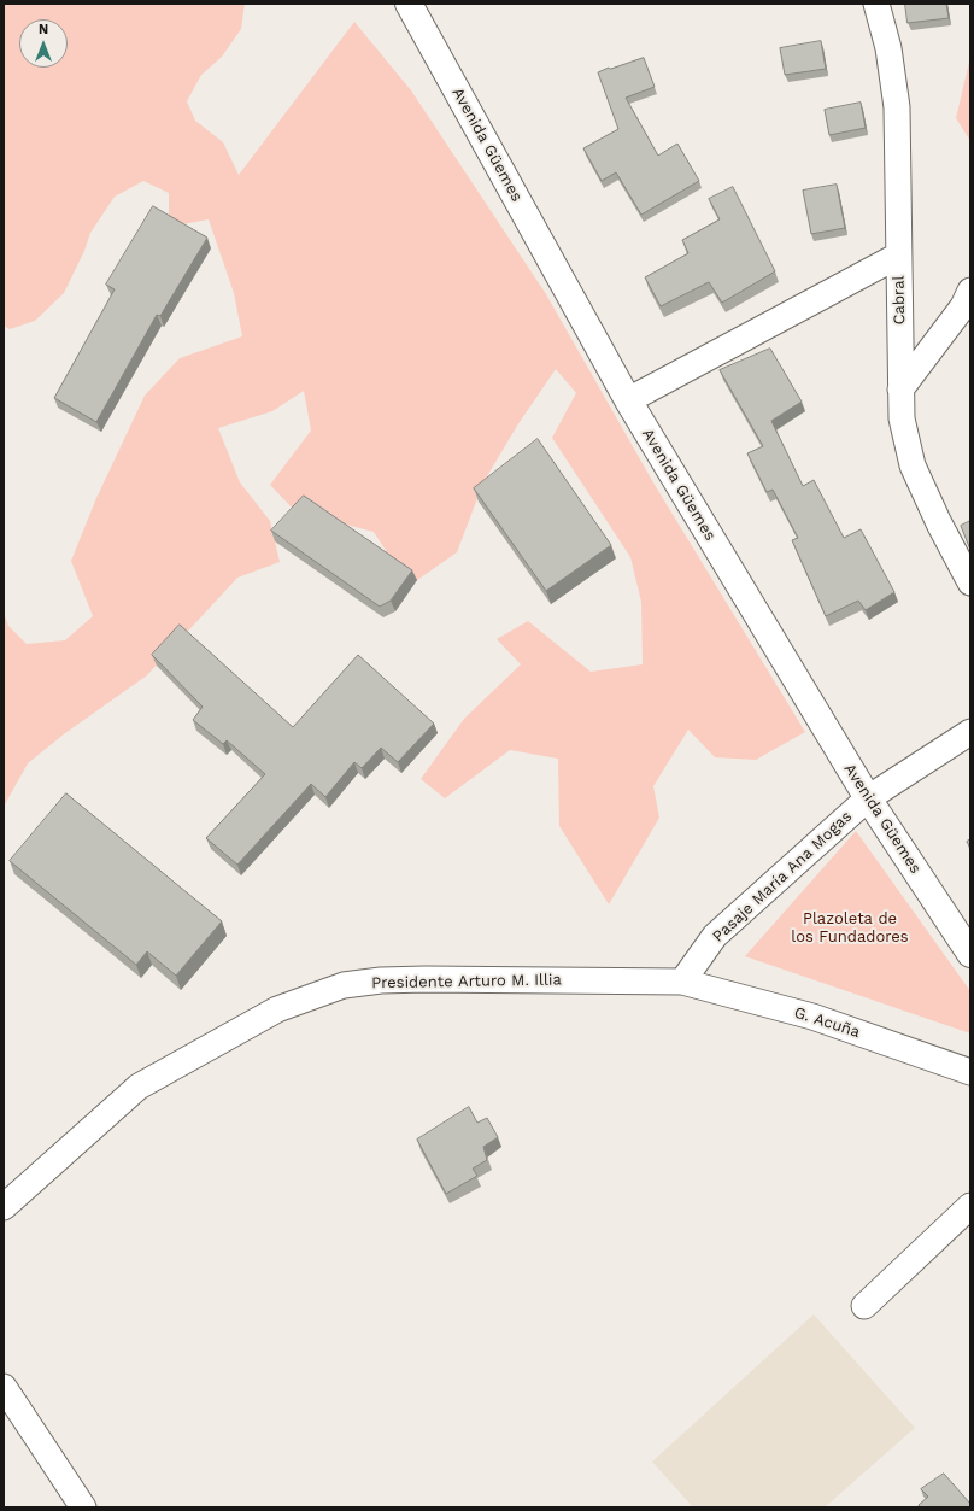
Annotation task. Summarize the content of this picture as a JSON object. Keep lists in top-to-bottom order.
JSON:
{
  "streets": {
    "main road": ["Avenida Güemes"],
    "street": [
      "Cabral",
      "Pasaje María Ana Mogas",
      "Presidente Arturo M. Illia",
      "G. Acuña"
    ]
  },
  "crossings": [
    ["Avenida Güemes", "Pasaje María Ana Mogas"],
    ["Pasaje María Ana Mogas", "Presidente Arturo M. Illia"],
    ["Pasaje María Ana Mogas", "G. Acuña"],
    ["Presidente Arturo M. Illia", "G. Acuña"]
  ],
  "parks": ["Plazoleta de los Fundadores"],
  "north": "top"
}
